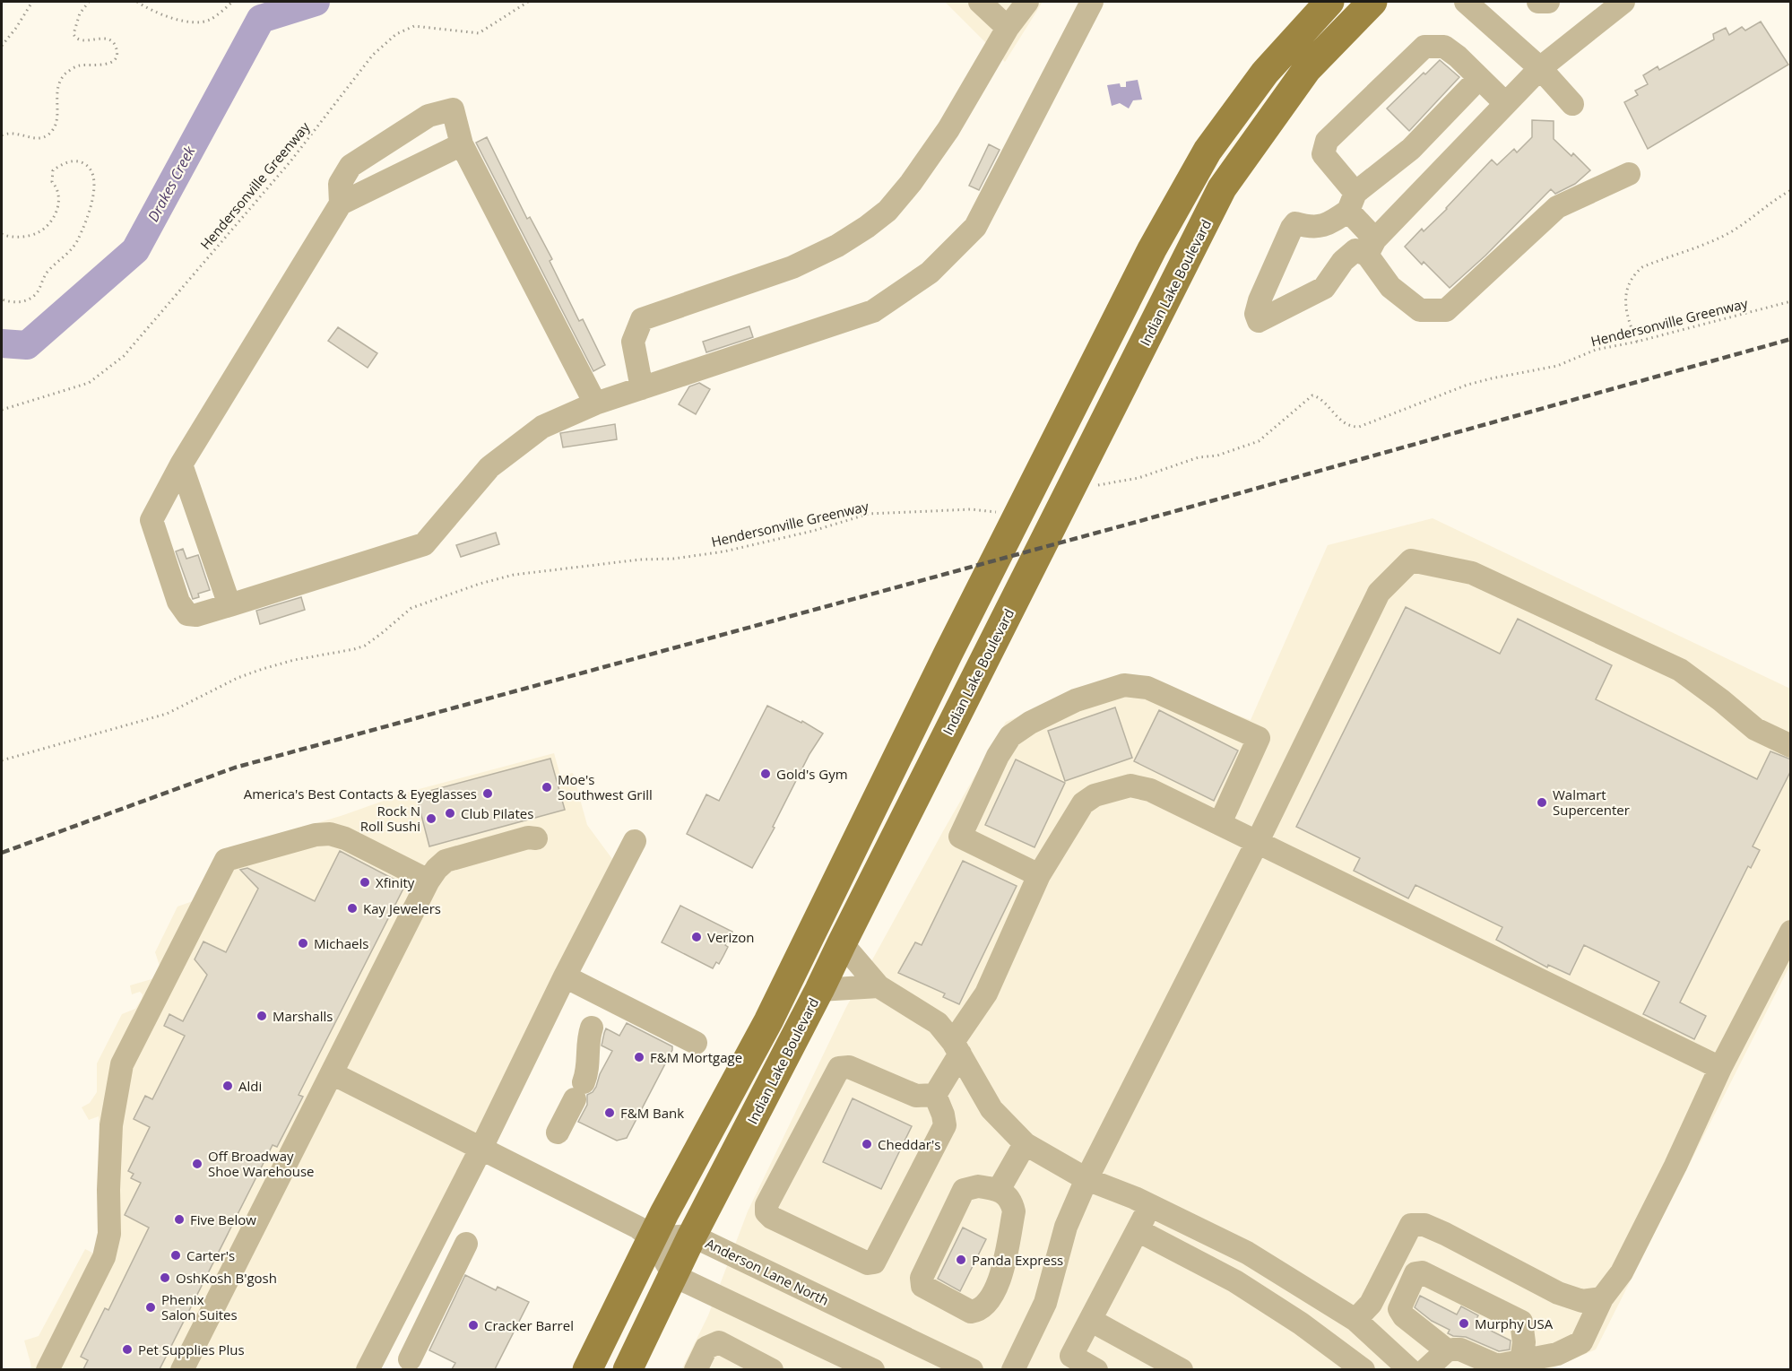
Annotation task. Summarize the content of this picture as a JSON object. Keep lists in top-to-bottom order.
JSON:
{
  "streets": {
    "main road": ["Indian Lake Boulevard"],
    "street": ["Anderson Lane North"],
    "path": ["Hendersonville Greenway"]
  },
  "crossings": [
    ["Indian Lake Boulevard", "Anderson Lane North"]
  ],
  "water": ["Drakes Creek"],
  "places": [
    "Gold's Gym",
    "Moe's Southwest Grill",
    "America's Best Contacts & Eyeglasses",
    "Walmart Supercenter",
    "Club Pilates",
    "Rock N Roll Sushi",
    "Xfinity",
    "Kay Jewelers",
    "Verizon",
    "Michaels",
    "Marshalls",
    "F&M Mortgage",
    "Aldi",
    "F&M Bank",
    "Cheddar's",
    "Off Broadway Shoe Warehouse",
    "Five Below",
    "Carter's",
    "Panda Express",
    "OshKosh B'gosh",
    "Phenix Salon Suites",
    "Murphy USA",
    "Cracker Barrel",
    "Pet Supplies Plus"
  ]
}
